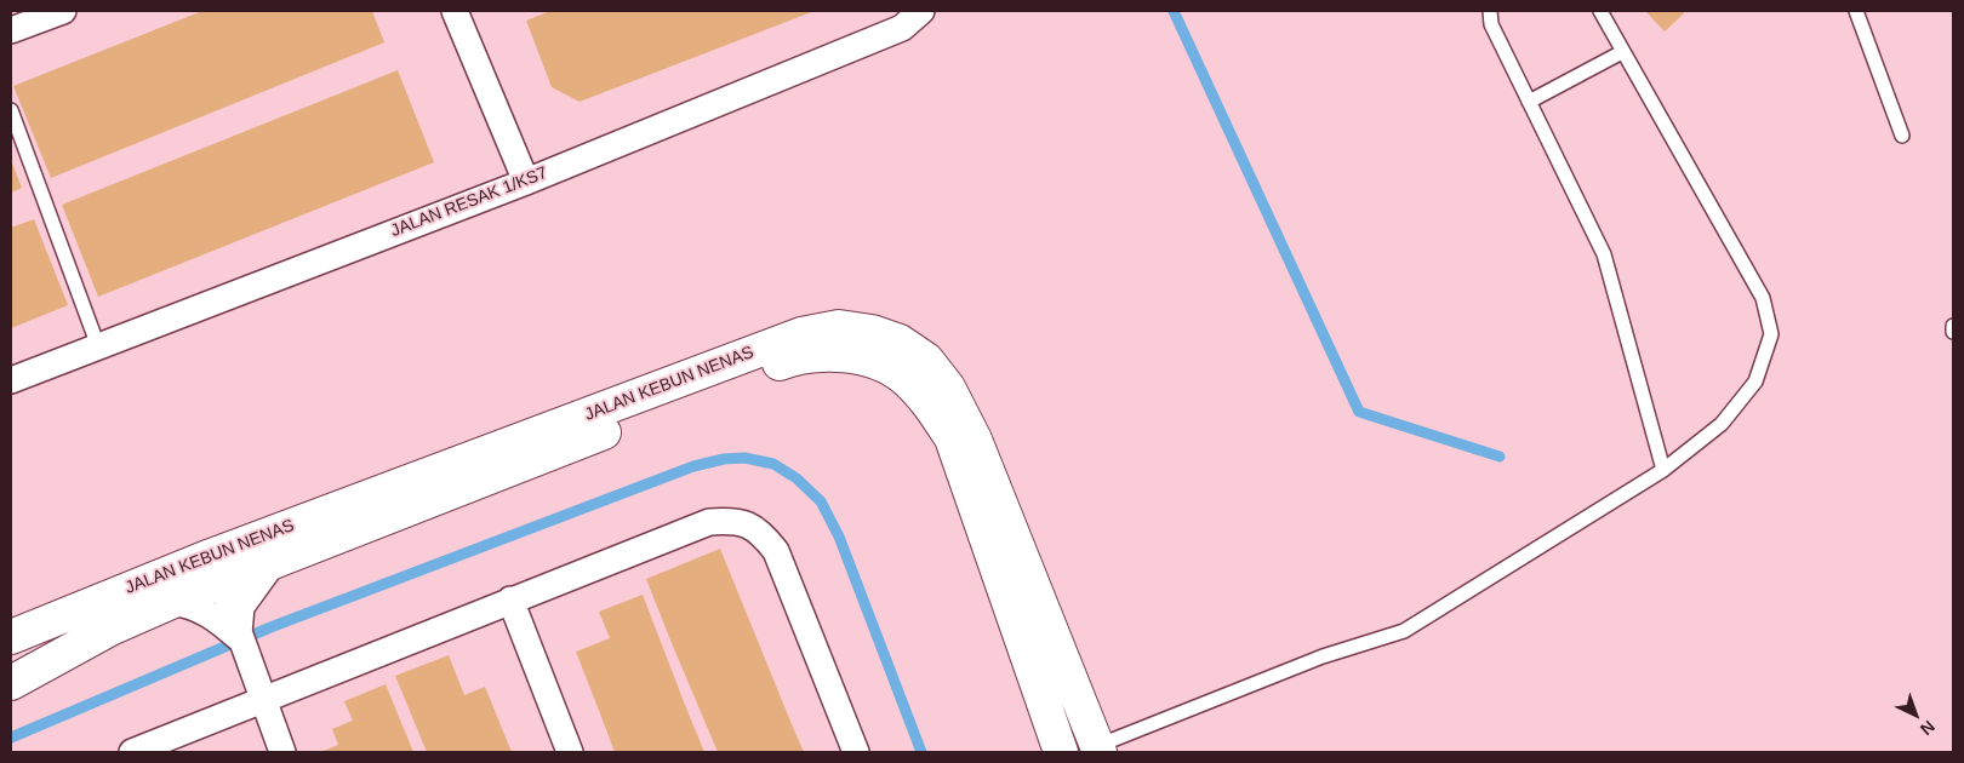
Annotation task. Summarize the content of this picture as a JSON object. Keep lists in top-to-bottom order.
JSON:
{
  "streets": {
    "street": ["JALAN RESAK 1/KS7", "JALAN KEBUN NENAS"]
  },
  "north": "bottom right"
}
